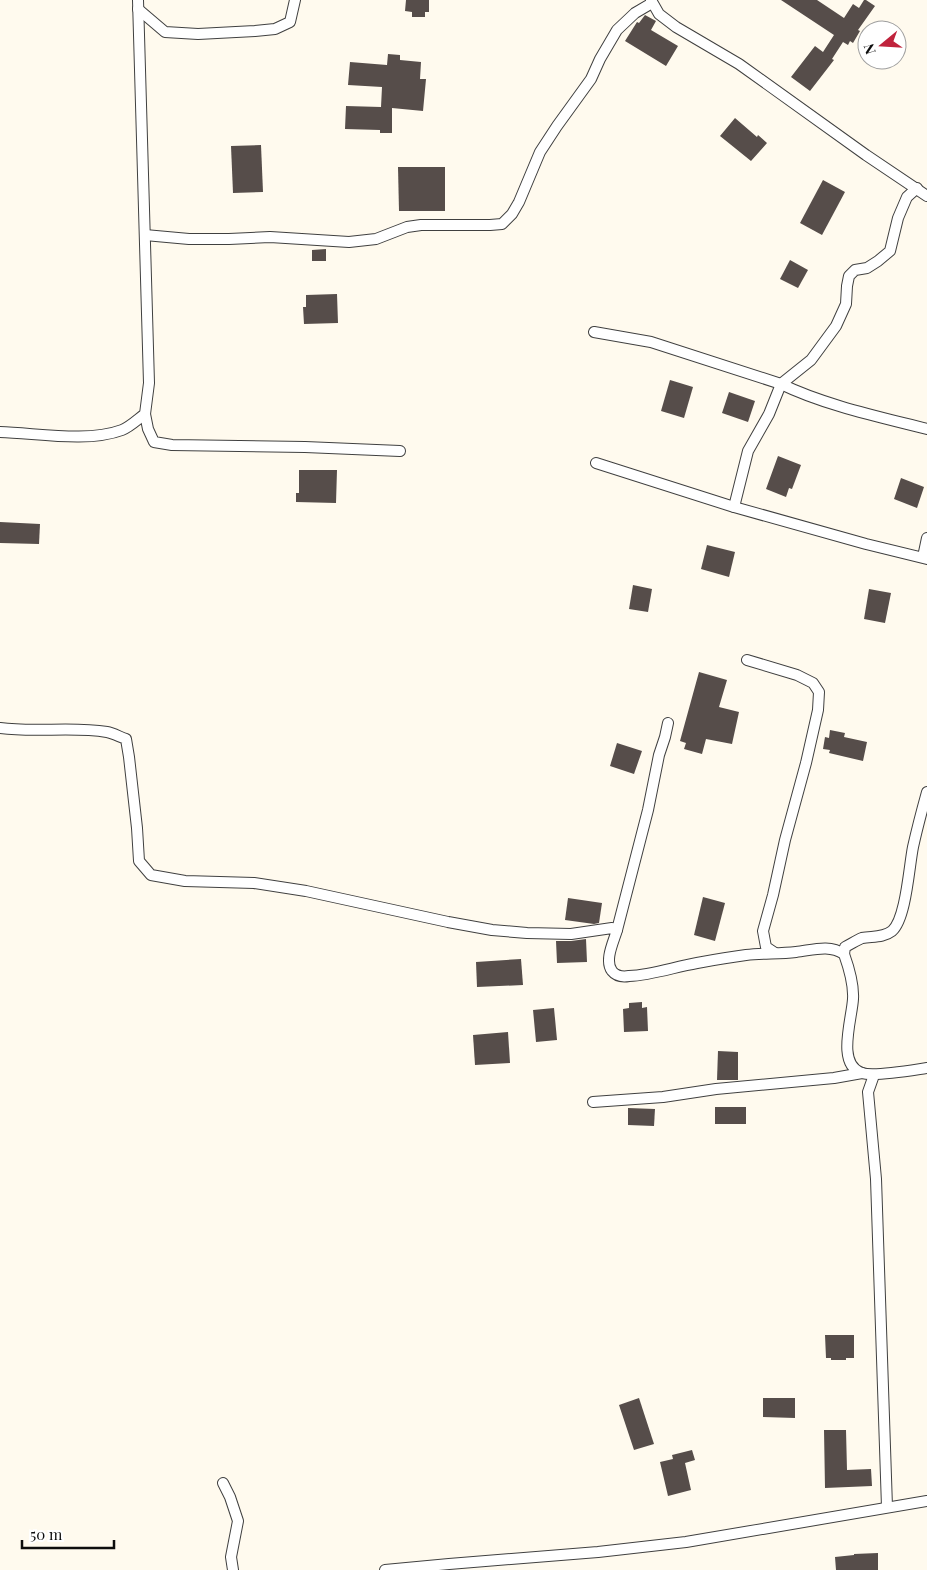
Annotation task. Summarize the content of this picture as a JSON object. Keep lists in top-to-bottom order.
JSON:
{
  "scale_bar": "50 m",
  "north": "left"
}
